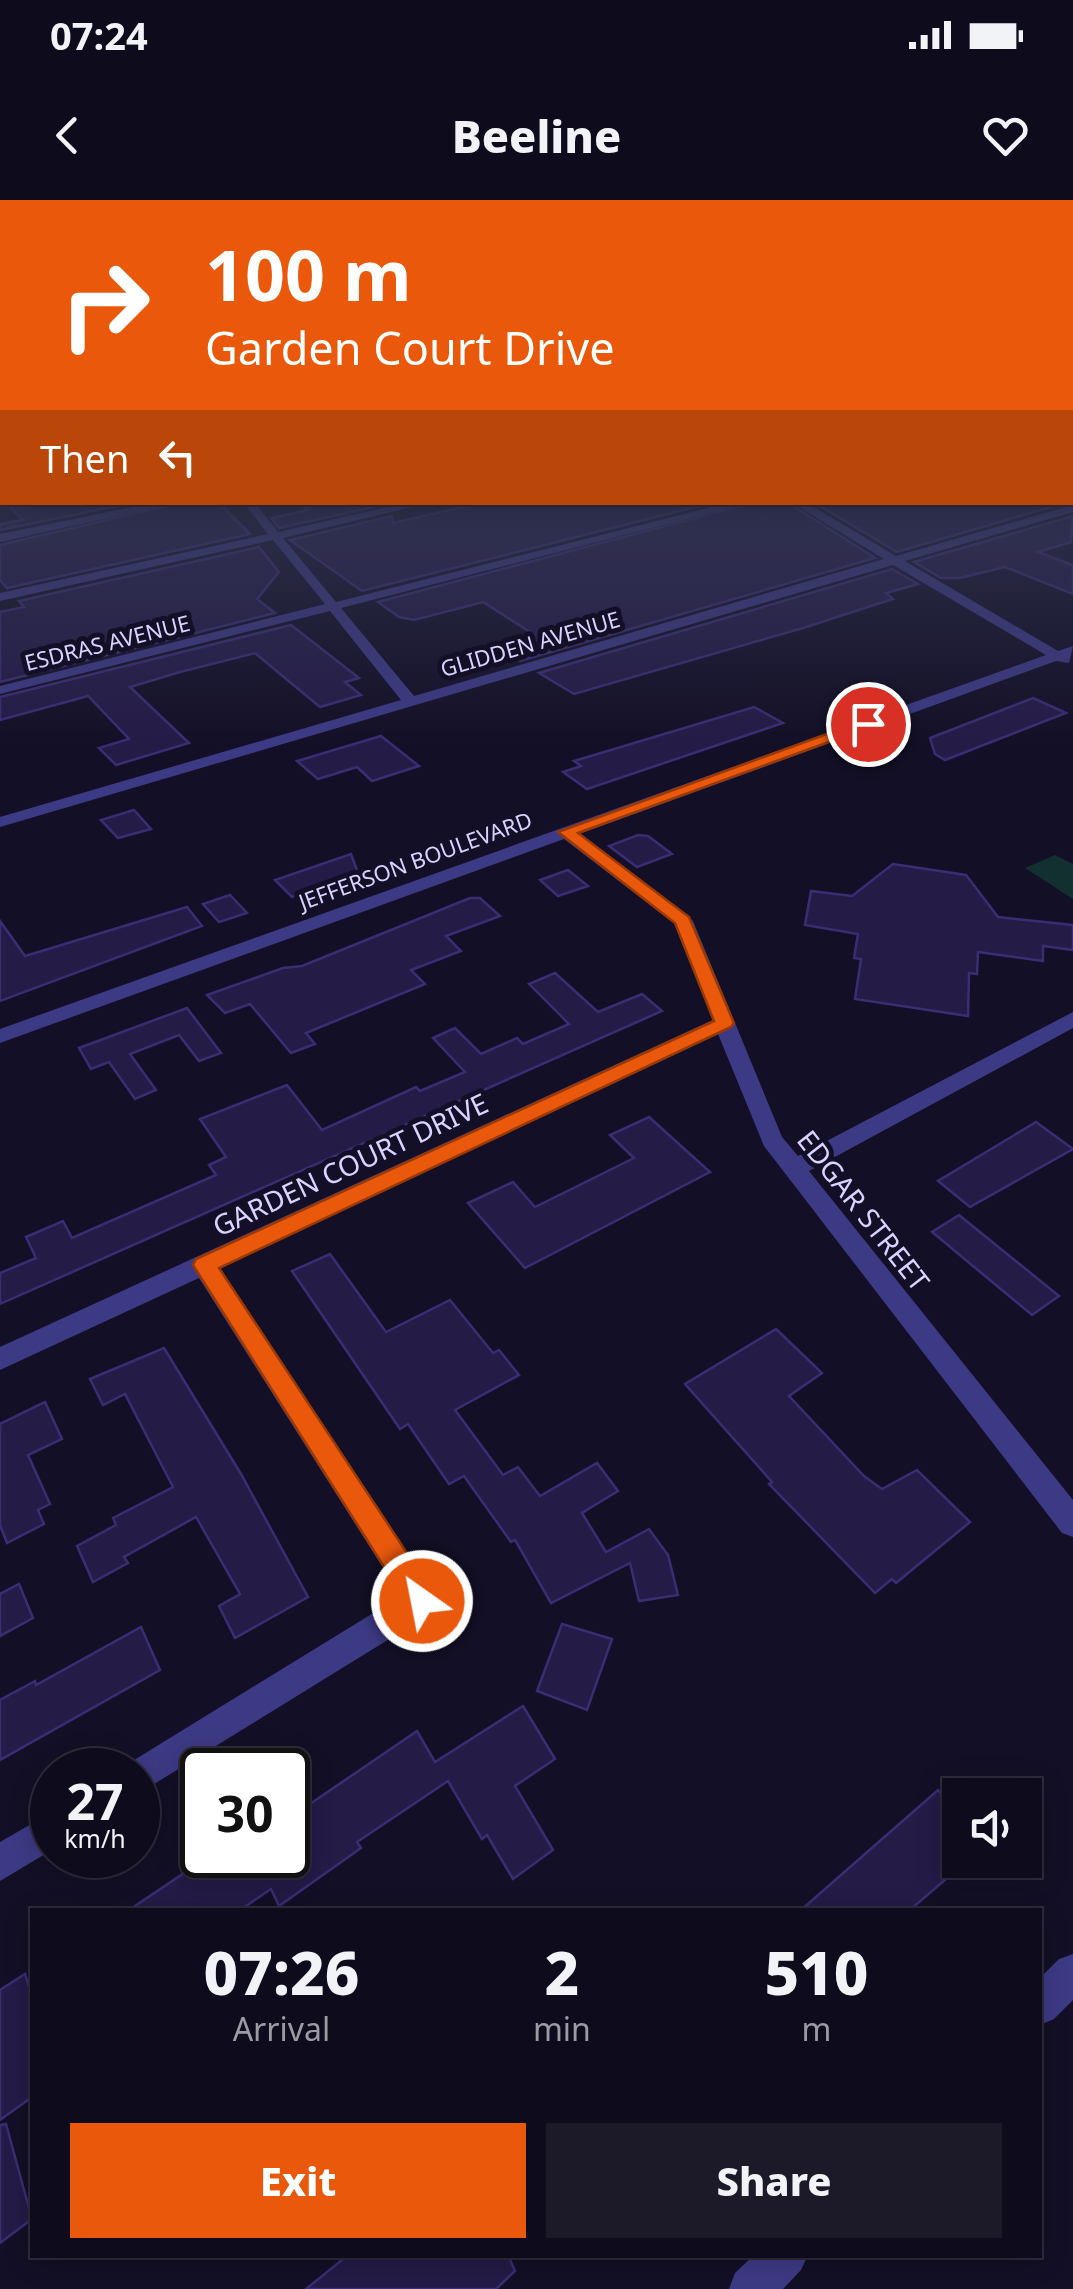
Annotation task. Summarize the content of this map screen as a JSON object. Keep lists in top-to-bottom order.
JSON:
{
  "streets": {
    "street": [
      "ESDRAS AVENUE",
      "GLIDDEN AVENUE",
      "JEFFERSON BOULEVARD",
      "GARDEN COURT DRIVE",
      "EDGAR STREET"
    ]
  },
  "crossings": [
    ["JEFFERSON BOULEVARD", "EDGAR STREET"],
    ["GARDEN COURT DRIVE", "EDGAR STREET"]
  ],
  "page": {
    "status": "07:24",
    "header": "Beeline",
    "turn": ["100 m", "Garden Court Drive"],
    "then": "Then",
    "speed": "27 km/h",
    "limit": "30",
    "eta": [
      "07:26",
      "Arrival",
      "2",
      "min",
      "510",
      "m"
    ],
    "buttons": ["Exit", "Share"]
  }
}
